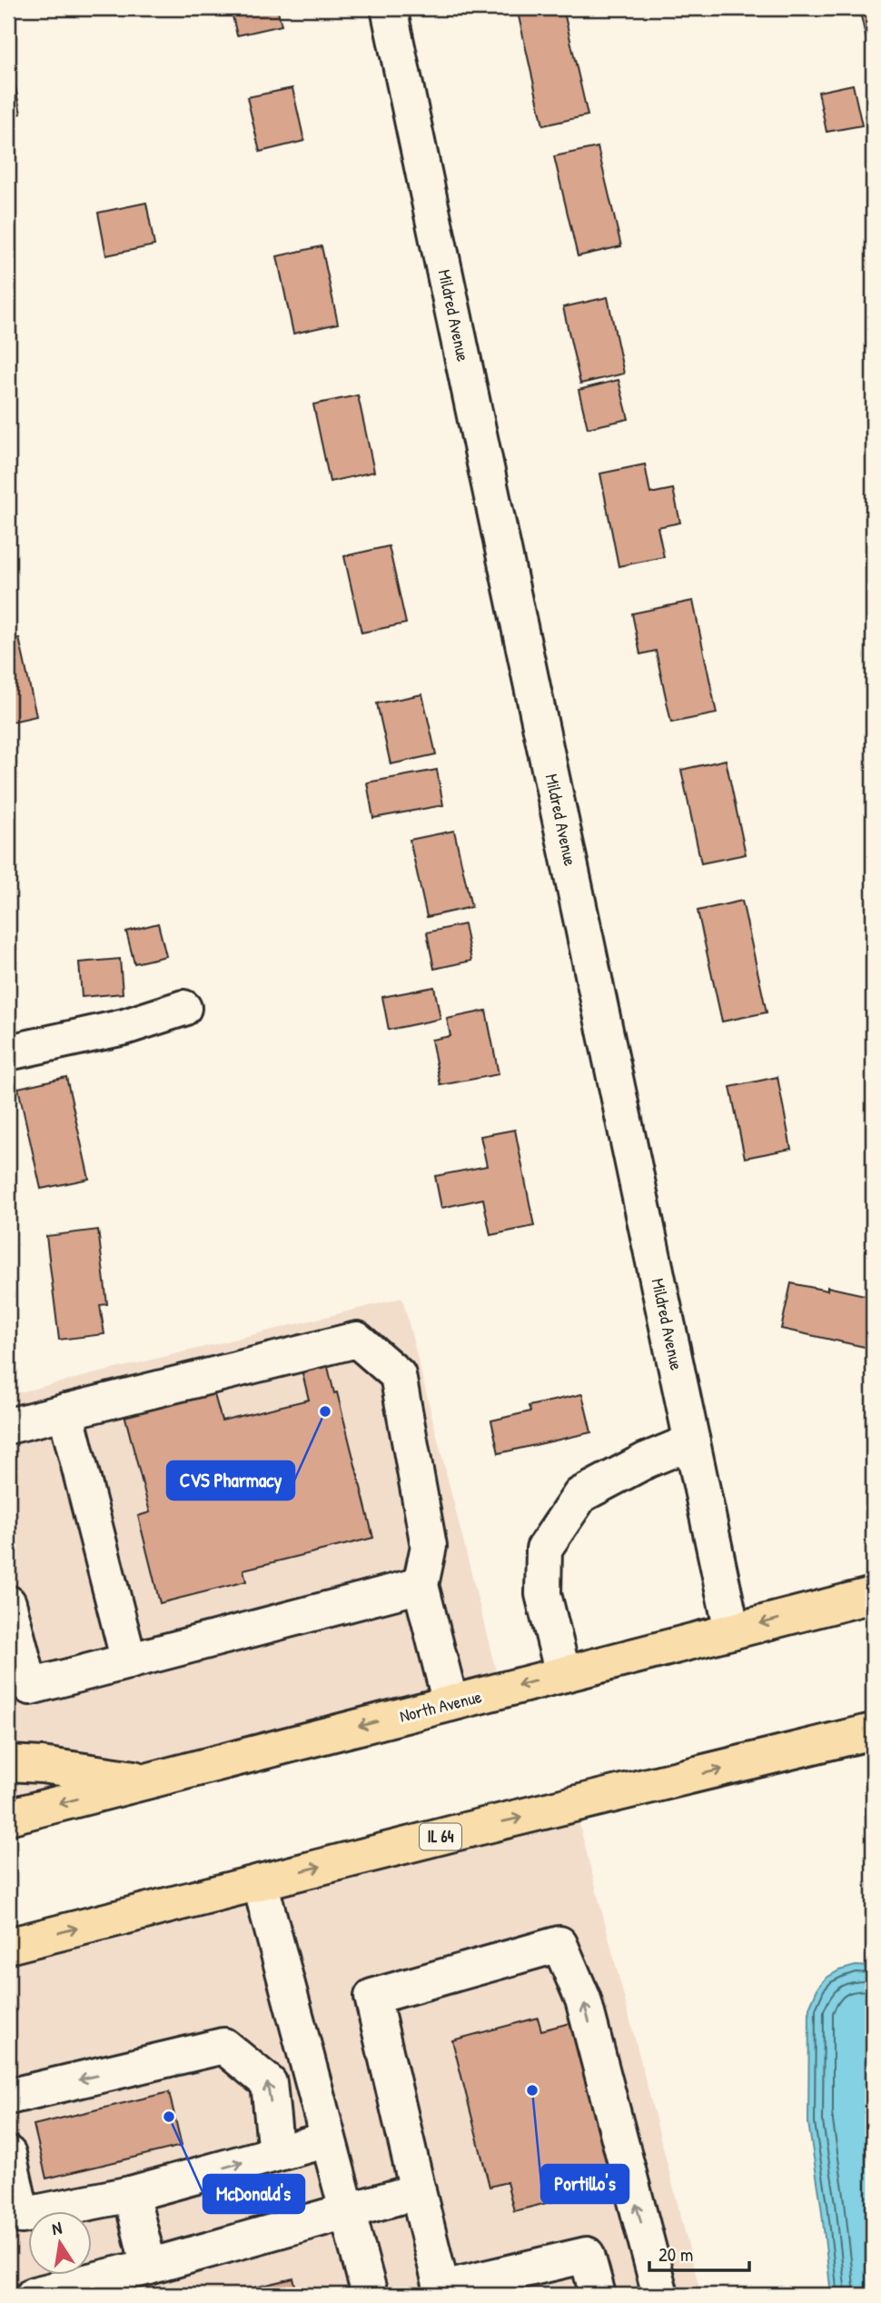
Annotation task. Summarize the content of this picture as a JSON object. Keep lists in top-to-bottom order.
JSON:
{
  "streets": {
    "main road": ["North Avenue", "IL 64"],
    "street": ["Mildred Avenue"]
  },
  "crossings": [
    ["Mildred Avenue", "North Avenue"]
  ],
  "places": ["CVS Pharmacy", "Portillo's", "McDonald's"],
  "scale_bar": "20 m",
  "north": "top"
}
